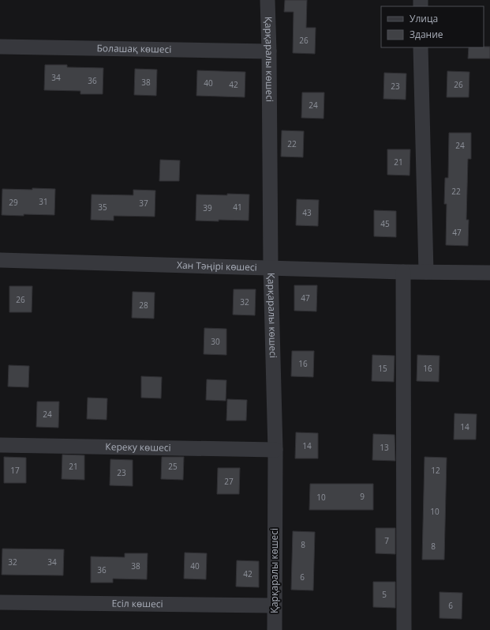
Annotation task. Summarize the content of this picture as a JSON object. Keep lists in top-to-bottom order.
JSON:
{
  "streets": {
    "street": [
      "Болашақ көшесі",
      "Қарқаралы көшесі",
      "Хан Тәңірі көшесі",
      "Кереку көшесі",
      "Есіл көшесі"
    ]
  },
  "crossings": [
    ["Болашақ көшесі", "Қарқаралы көшесі"],
    ["Қарқаралы көшесі", "Хан Тәңірі көшесі"],
    ["Қарқаралы көшесі", "Кереку көшесі"],
    ["Қарқаралы көшесі", "Есіл көшесі"]
  ],
  "house_numbers": [
    "26",
    "34",
    "36",
    "38",
    "40",
    "42",
    "26",
    "23",
    "24",
    "22",
    "24",
    "21",
    "22",
    "31",
    "29",
    "37",
    "35",
    "41",
    "39",
    "43",
    "45",
    "47",
    "47",
    "26",
    "32",
    "28",
    "30",
    "16",
    "15",
    "16",
    "24",
    "14",
    "14",
    "13",
    "21",
    "25",
    "17",
    "12",
    "23",
    "27",
    "9",
    "10",
    "10",
    "7",
    "8",
    "8",
    "32",
    "34",
    "38",
    "40",
    "36",
    "42",
    "6",
    "5",
    "6"
  ],
  "legend": ["Улица", "Здание"]
}
